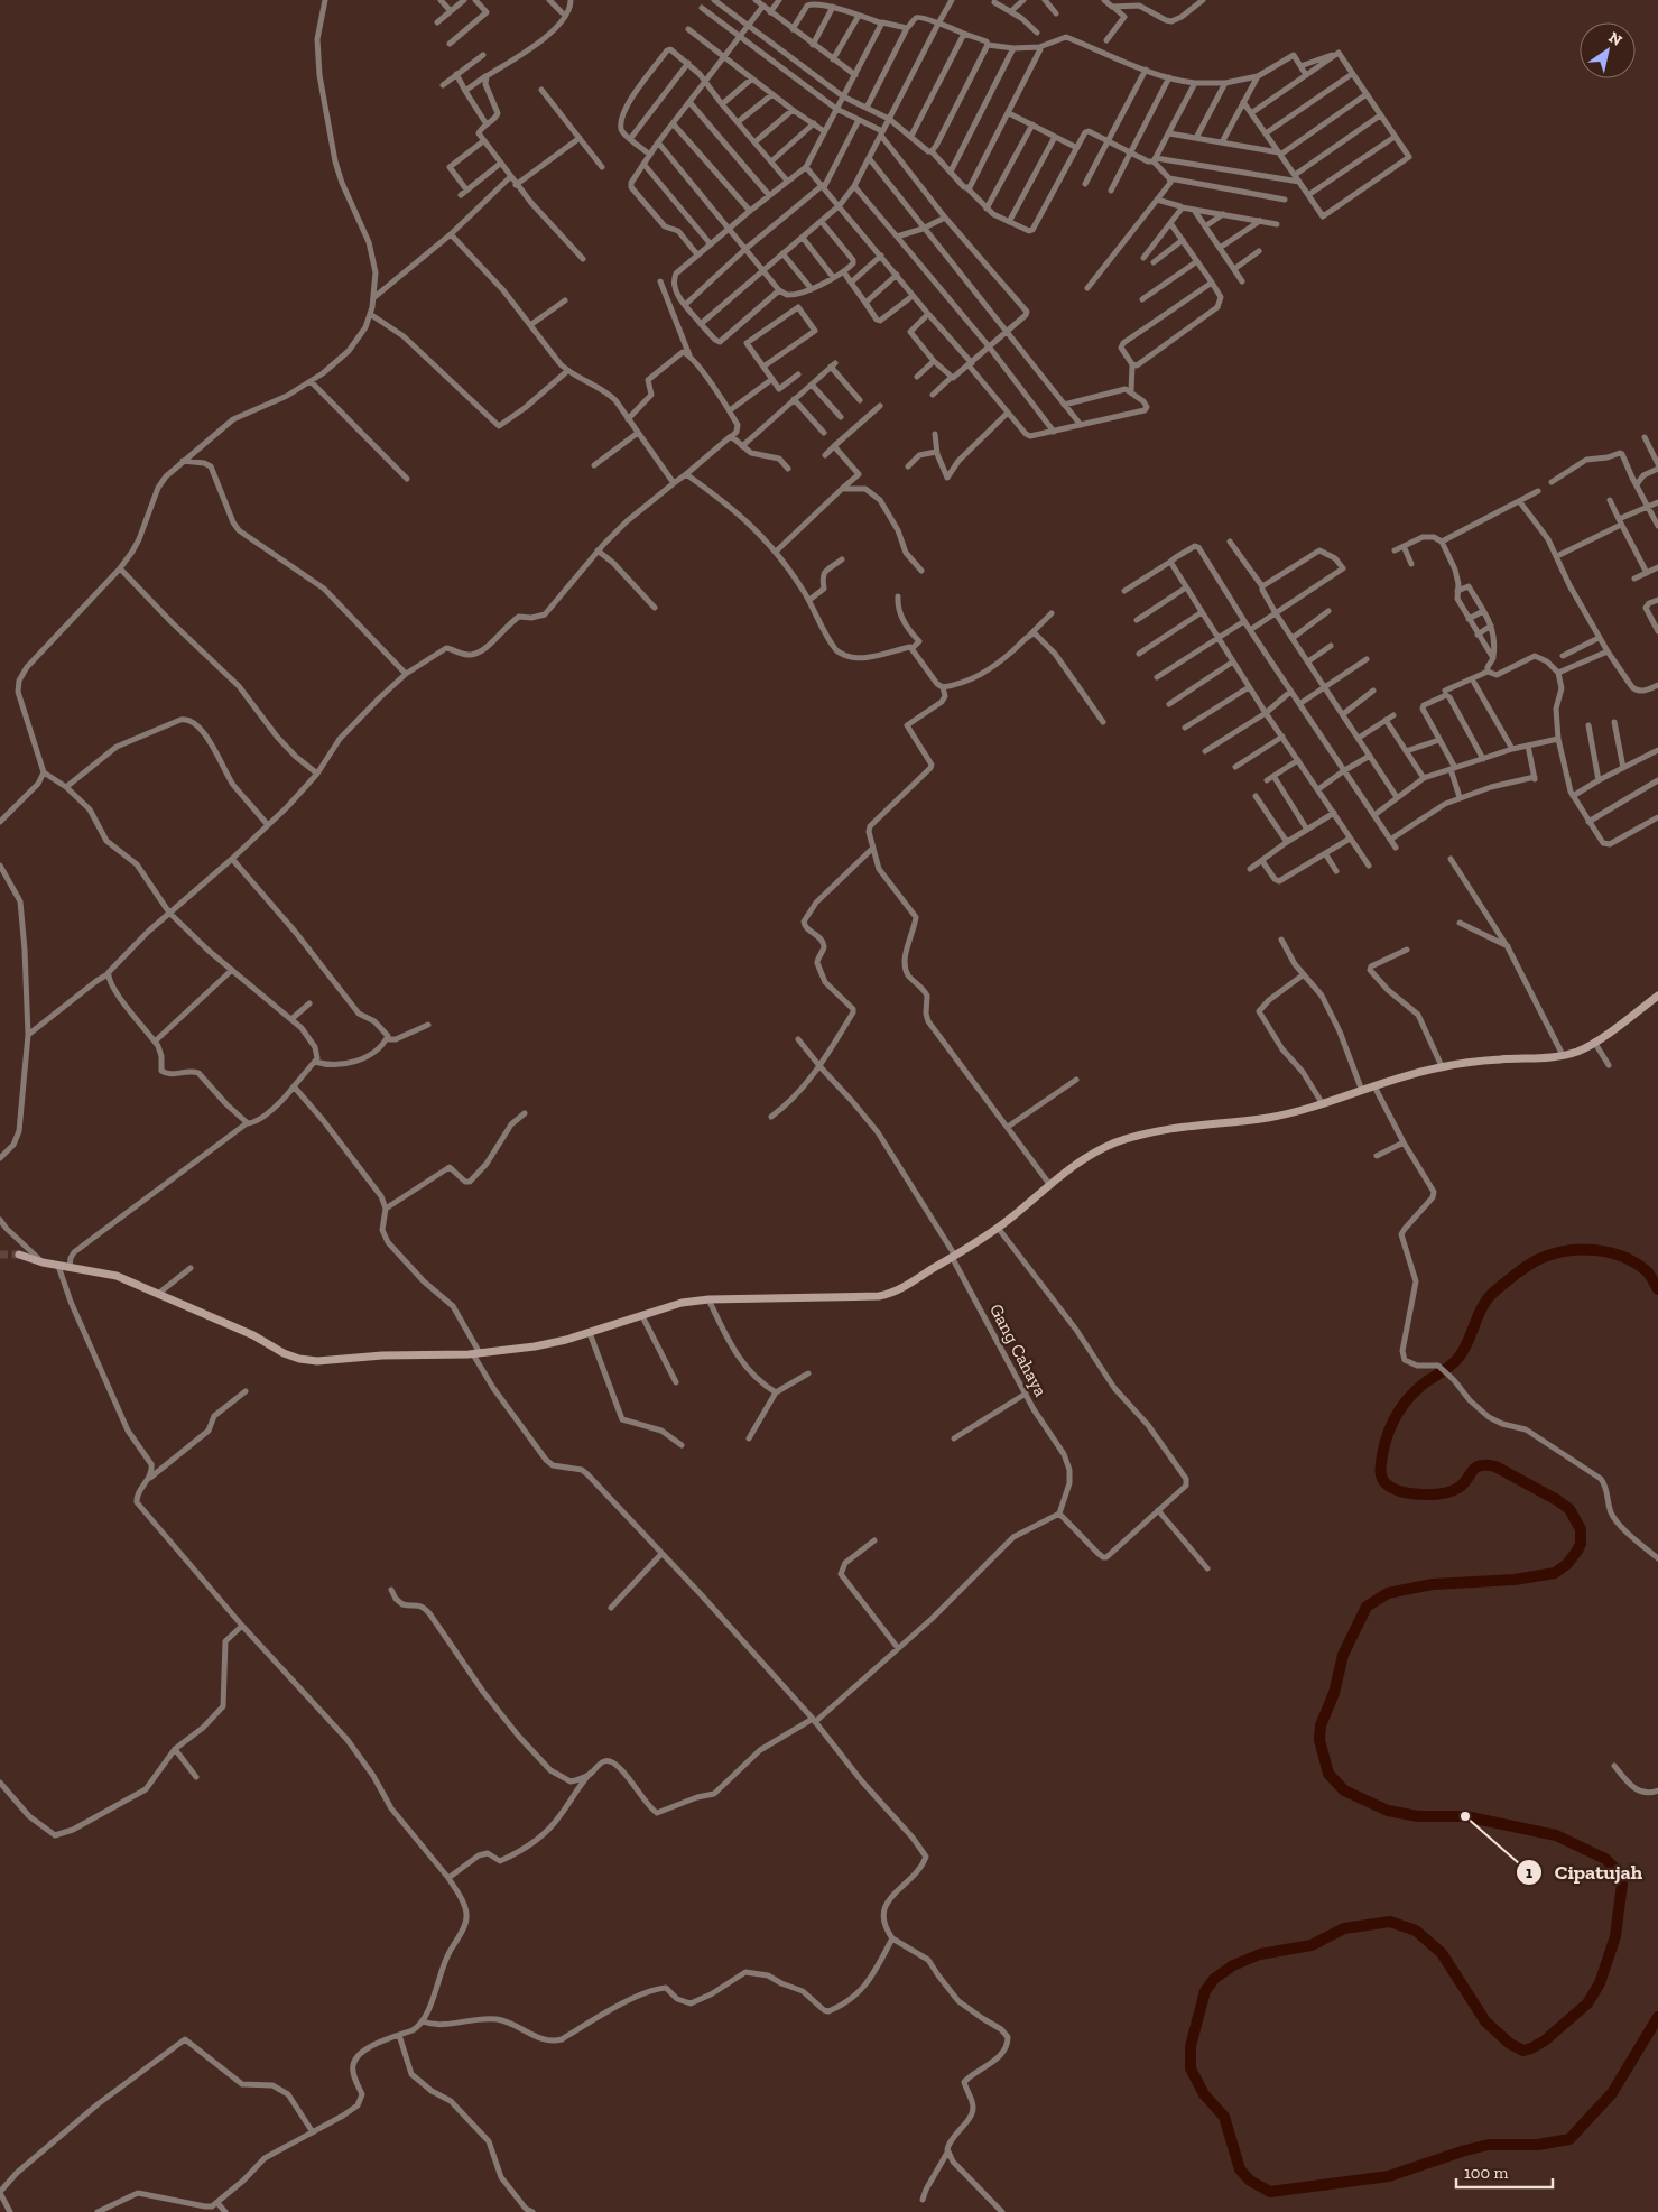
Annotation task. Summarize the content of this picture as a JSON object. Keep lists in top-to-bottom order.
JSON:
{
  "streets": {
    "street": ["Gang Cahaya"]
  },
  "places": ["Cipatujah"],
  "scale_bar": "100 m",
  "north": "top right"
}
